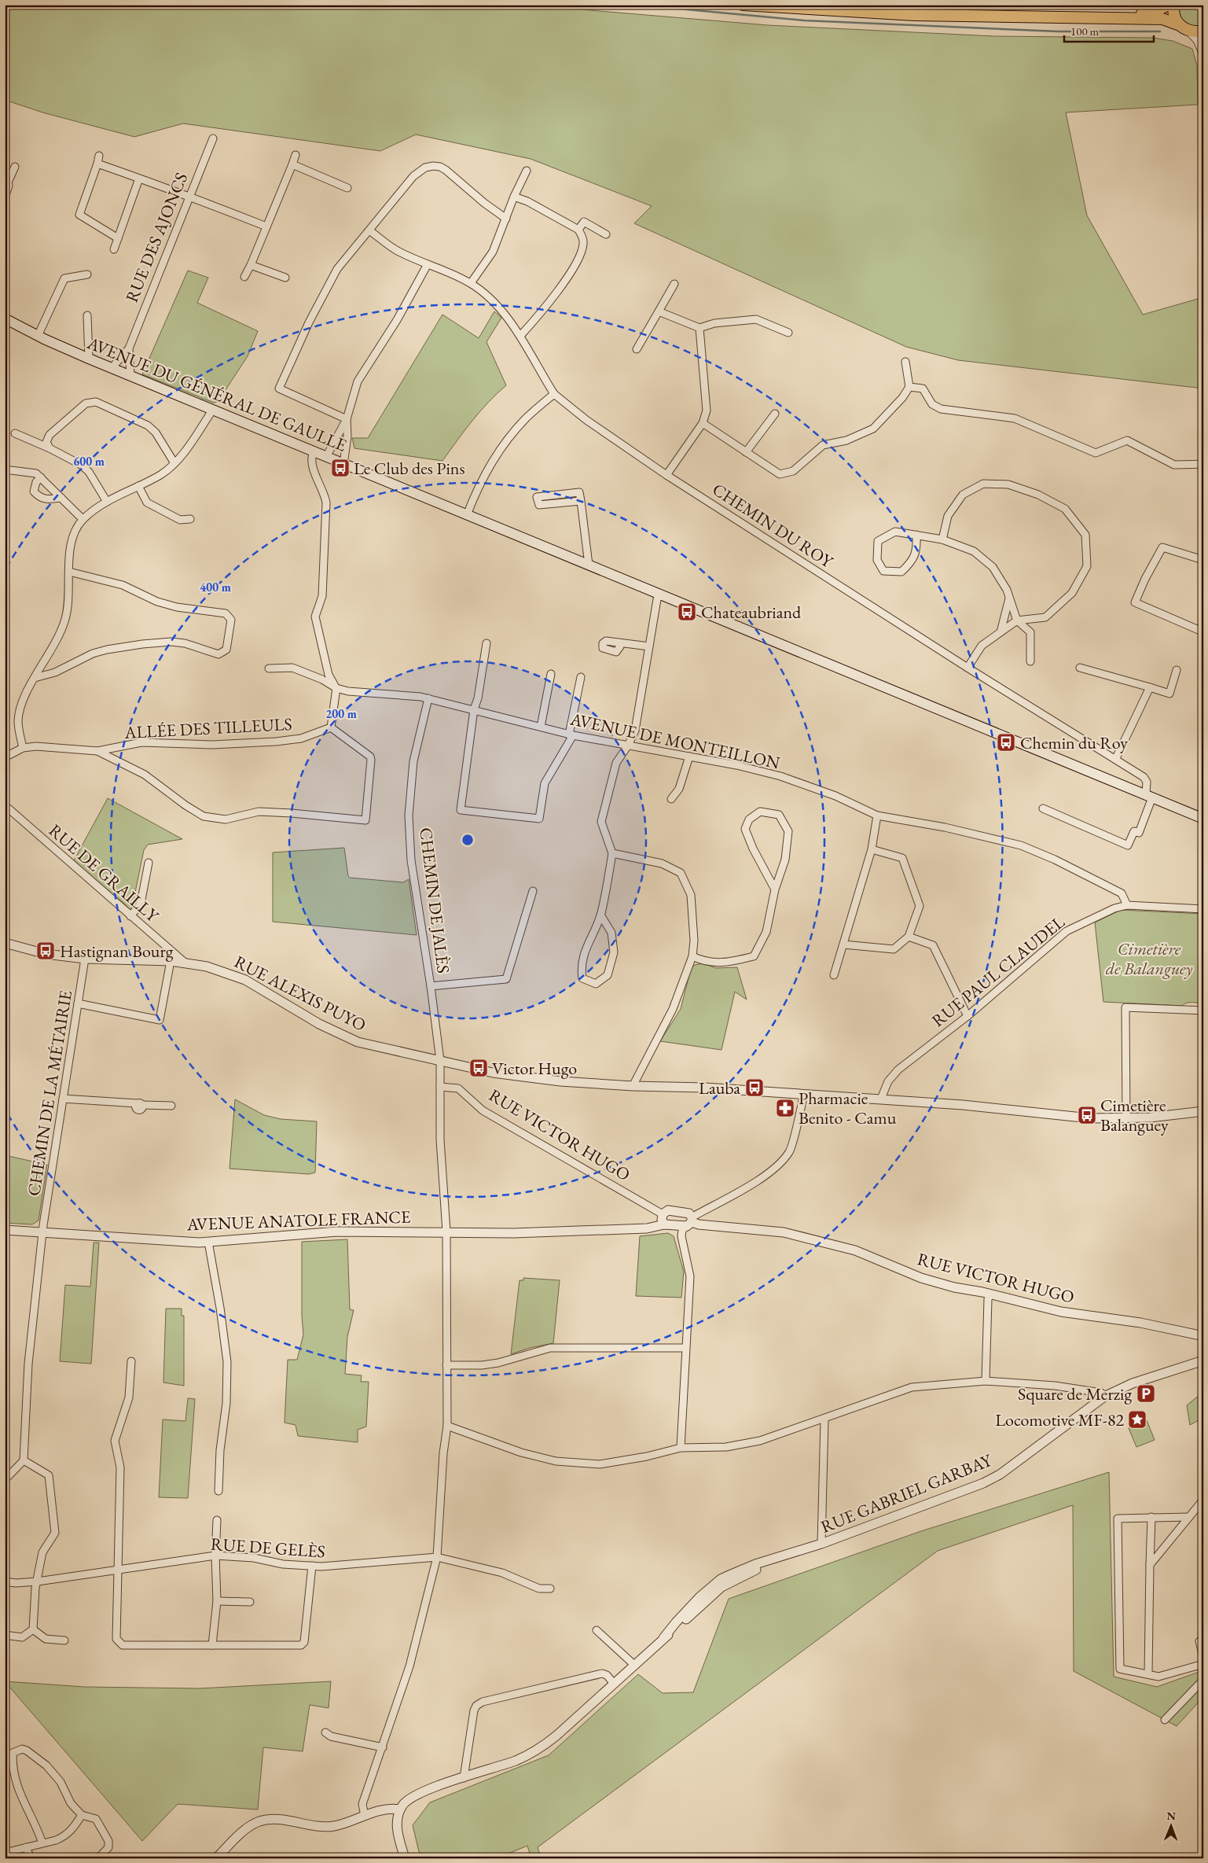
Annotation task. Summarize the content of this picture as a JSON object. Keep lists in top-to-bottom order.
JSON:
{
  "streets": {
    "main road": ["AVENUE DU GÉNÉRAL DE GAULLE"],
    "street": [
      "RUE DES AJONCS",
      "CHEMIN DU ROY",
      "ALLÉE DES TILLEULS",
      "AVENUE DE MONTEILLON",
      "RUE DE GRAILLY",
      "CHEMIN DE JALÈS",
      "RUE PAUL CLAUDEL",
      "RUE ALEXIS PUYO",
      "CHEMIN DE LA MÉTAIRIE",
      "RUE VICTOR HUGO",
      "AVENUE ANATOLE FRANCE",
      "RUE GABRIEL GARBAY",
      "RUE DE GELÈS"
    ]
  },
  "crossings": [
    ["RUE DES AJONCS", "AVENUE DU GÉNÉRAL DE GAULLE"],
    ["AVENUE DU GÉNÉRAL DE GAULLE", "CHEMIN DU ROY"],
    ["AVENUE DE MONTEILLON", "CHEMIN DE JALÈS"],
    ["AVENUE DE MONTEILLON", "RUE PAUL CLAUDEL"],
    ["RUE DE GRAILLY", "RUE ALEXIS PUYO"],
    ["CHEMIN DE JALÈS", "RUE ALEXIS PUYO"],
    ["CHEMIN DE JALÈS", "RUE VICTOR HUGO"],
    ["CHEMIN DE JALÈS", "AVENUE ANATOLE FRANCE"],
    ["CHEMIN DE JALÈS", "RUE DE GELÈS"],
    ["RUE PAUL CLAUDEL", "RUE ALEXIS PUYO"],
    ["RUE ALEXIS PUYO", "CHEMIN DE LA MÉTAIRIE"],
    ["CHEMIN DE LA MÉTAIRIE", "AVENUE ANATOLE FRANCE"],
    ["RUE VICTOR HUGO", "AVENUE ANATOLE FRANCE"]
  ],
  "parks": ["Cimetière de Balanguey"],
  "places": {
    "bus stop": [
      "Le Club des Pins",
      "Chateaubriand",
      "Chemin du Roy",
      "Hastignan Bourg",
      "Victor Hugo",
      "Lauba",
      "Cimetière Balanguey"
    ],
    "pharmacy": ["Pharmacie Benito - Camu"],
    "parking": ["Square de Merzig"],
    "place": ["Locomotive MF-82"]
  },
  "scale_bar": "100 m",
  "north": "top",
  "rings": ["600 m", "400 m", "200 m"]
}
